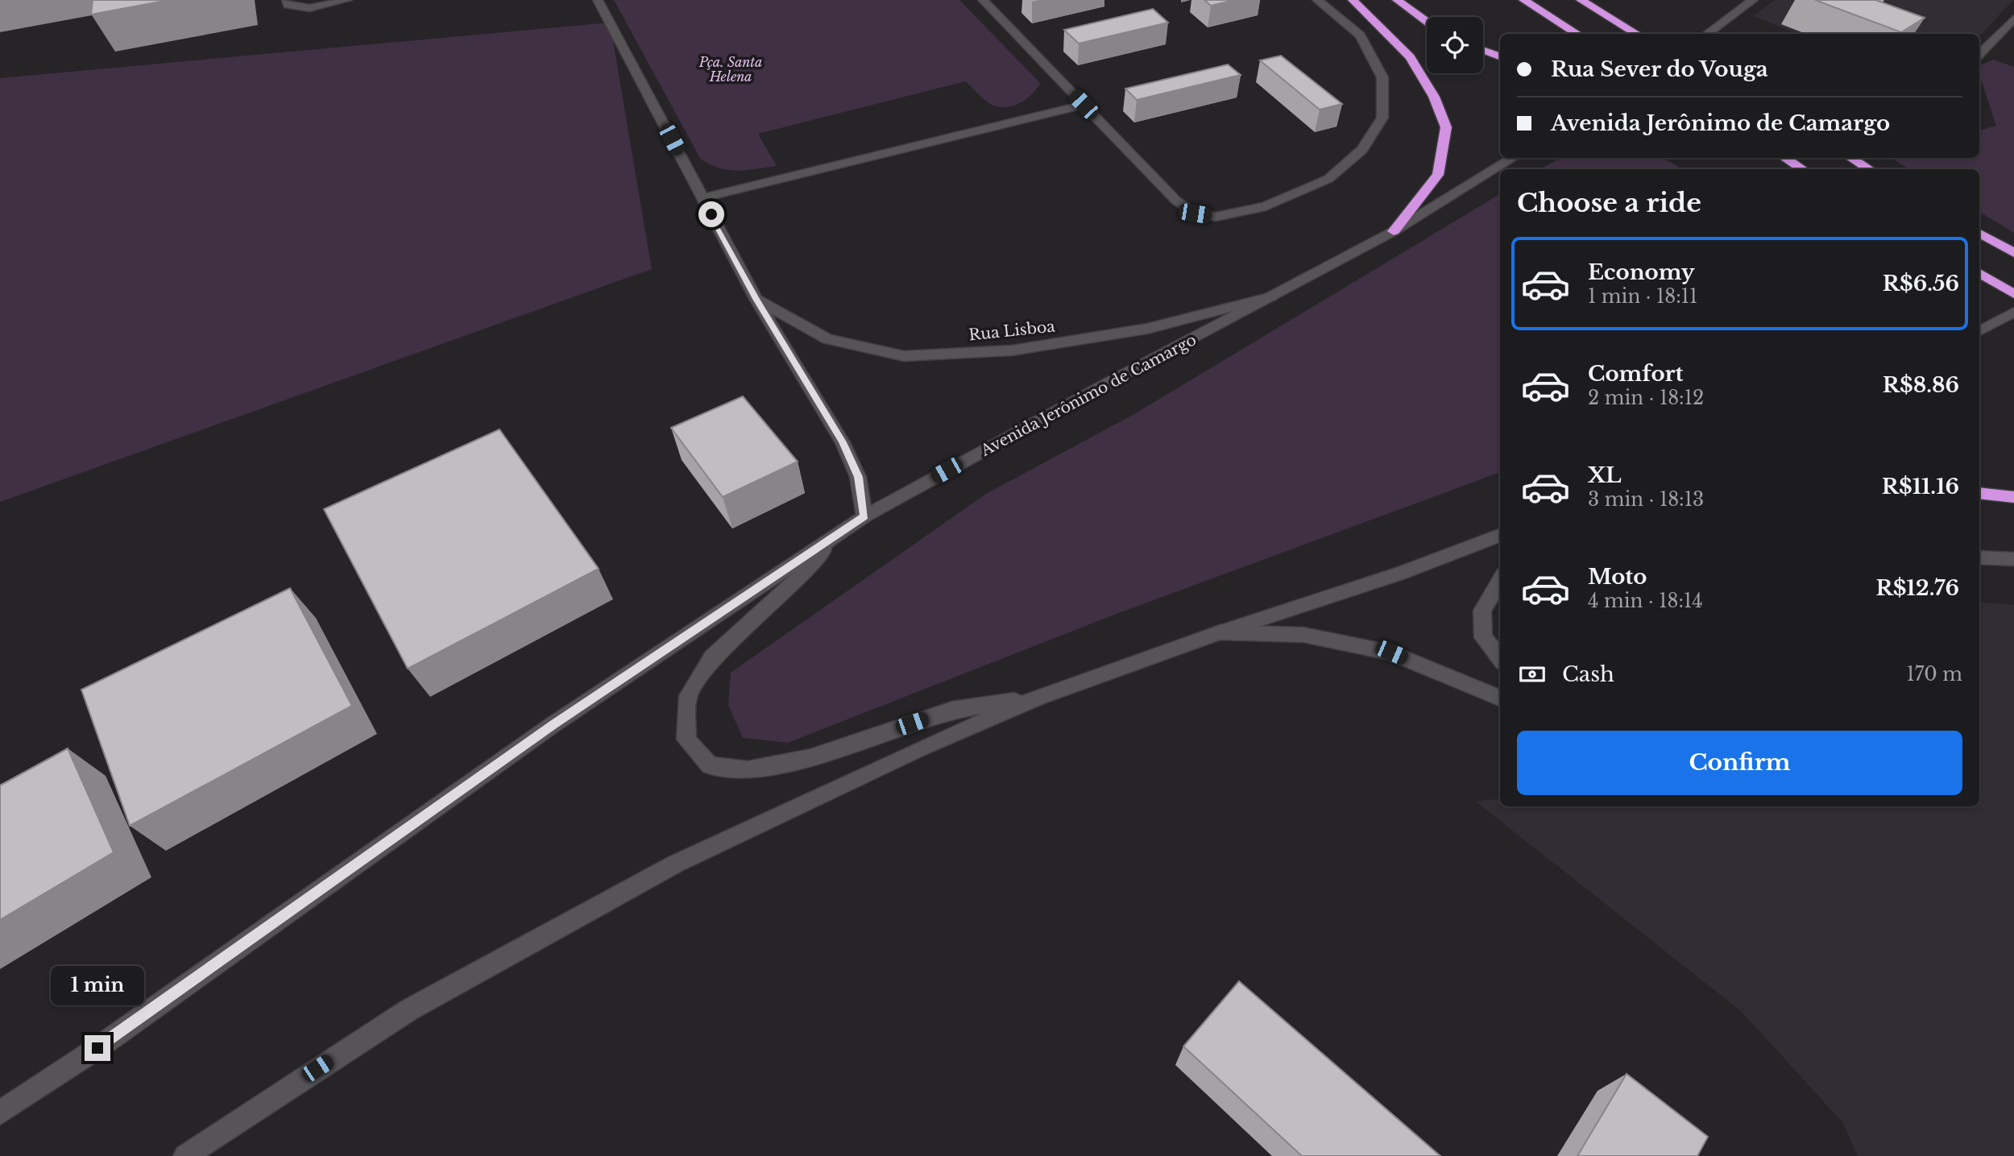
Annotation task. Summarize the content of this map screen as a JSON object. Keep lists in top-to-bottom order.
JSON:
{
  "streets": {
    "street": ["Rua Lisboa", "Avenida Jerônimo de Camargo"]
  },
  "crossings": [
    ["Rua Lisboa", "Avenida Jerônimo de Camargo"]
  ],
  "parks": ["Pça. Santa Helena"],
  "page": {
    "banner": ["Rua Sever do Vouga", "Avenida Jerônimo de Camargo"],
    "heading": "Choose a ride",
    "list": [
      {
        "name": "Economy",
        "note": "1 min · 18:11",
        "value": "R$6.56"
      },
      {
        "name": "Comfort",
        "note": "2 min · 18:12",
        "value": "R$8.86"
      },
      {
        "name": "XL",
        "note": "3 min · 18:13",
        "value": "R$11.16"
      },
      {
        "name": "Moto",
        "note": "4 min · 18:14",
        "value": "R$12.76"
      }
    ],
    "pay": ["Cash", "170 m"],
    "buttons": "Confirm",
    "bubble": "1 min"
  }
}
